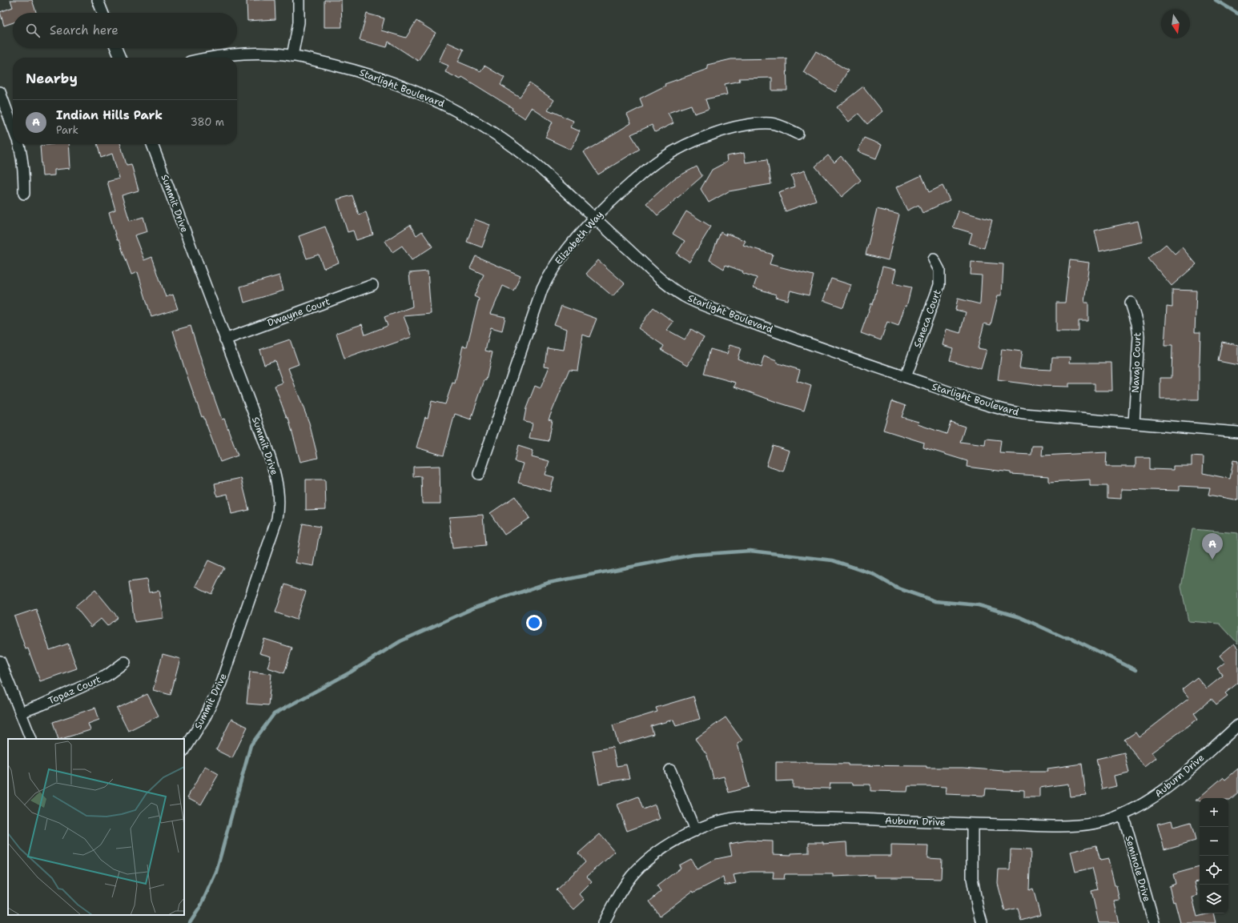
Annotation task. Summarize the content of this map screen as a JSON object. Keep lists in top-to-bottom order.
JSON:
{
  "streets": {
    "street": [
      "Starlight Boulevard",
      "Summit Drive",
      "Elizabeth Way",
      "Dwayne Court",
      "Seneca Court",
      "Navajo Court",
      "Topaz Court",
      "Auburn Drive",
      "Seminole Drive"
    ]
  },
  "crossings": [
    ["Starlight Boulevard", "Elizabeth Way"],
    ["Starlight Boulevard", "Seneca Court"],
    ["Starlight Boulevard", "Navajo Court"],
    ["Summit Drive", "Dwayne Court"],
    ["Auburn Drive", "Seminole Drive"]
  ],
  "north": "bottom",
  "page": {
    "search": "Search here",
    "heading": "Nearby",
    "list": [
      {
        "mark": "A",
        "name": "Indian Hills Park",
        "note": "Park",
        "value": "380 m"
      }
    ],
    "pins": "A",
    "map_buttons": ["+", "−"]
  }
}
